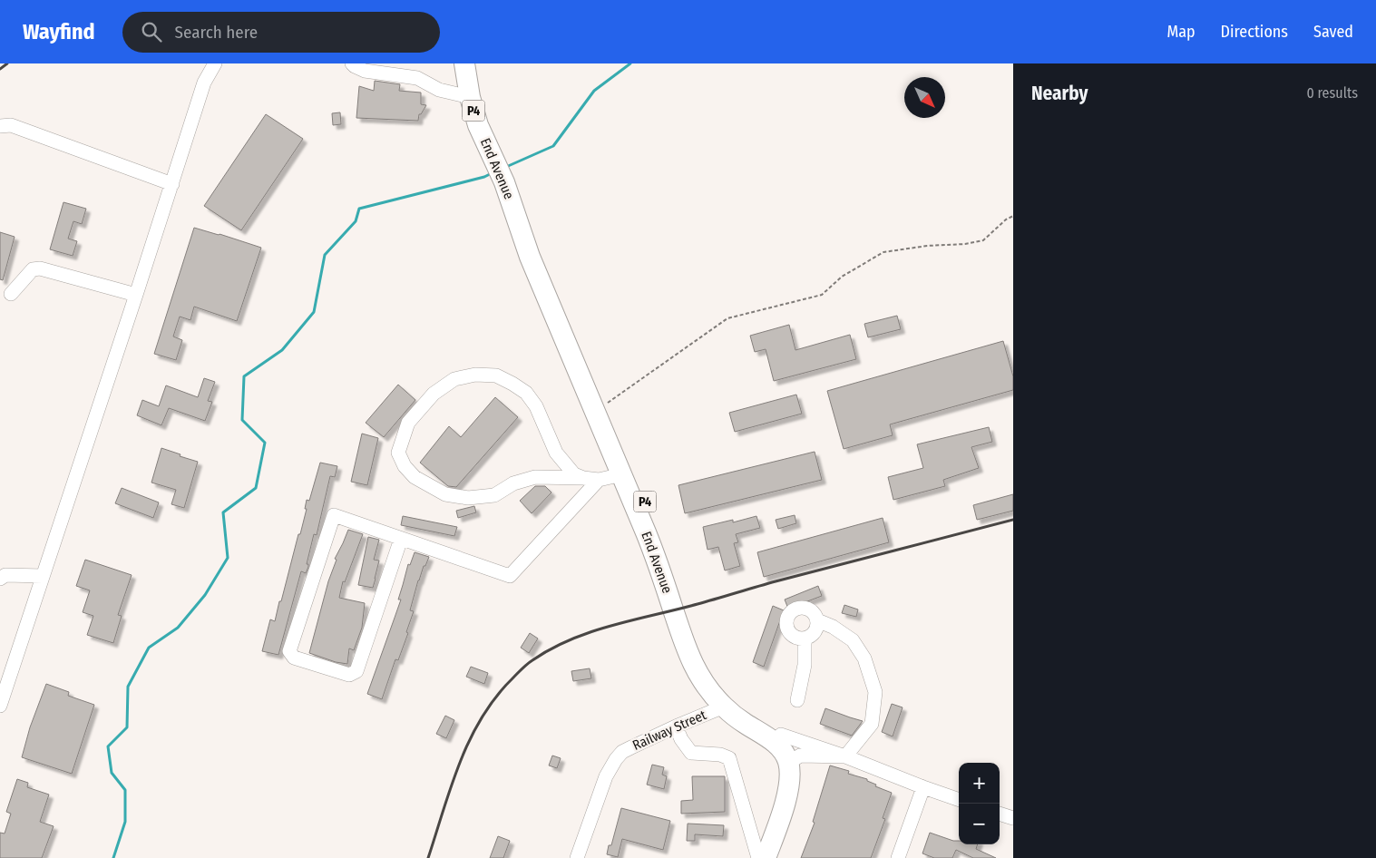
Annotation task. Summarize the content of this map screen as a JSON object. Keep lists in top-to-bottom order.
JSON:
{
  "streets": {
    "highway": ["P4", "End Avenue"],
    "street": ["Railway Street"]
  },
  "crossings": [
    ["End Avenue", "Railway Street"]
  ],
  "north": "bottom right",
  "page": {
    "header": "Wayfind",
    "search": "Search here",
    "nav": ["Map", "Directions", "Saved"],
    "heading": ["Nearby", "0 results"],
    "map_buttons": ["+", "−"]
  }
}
